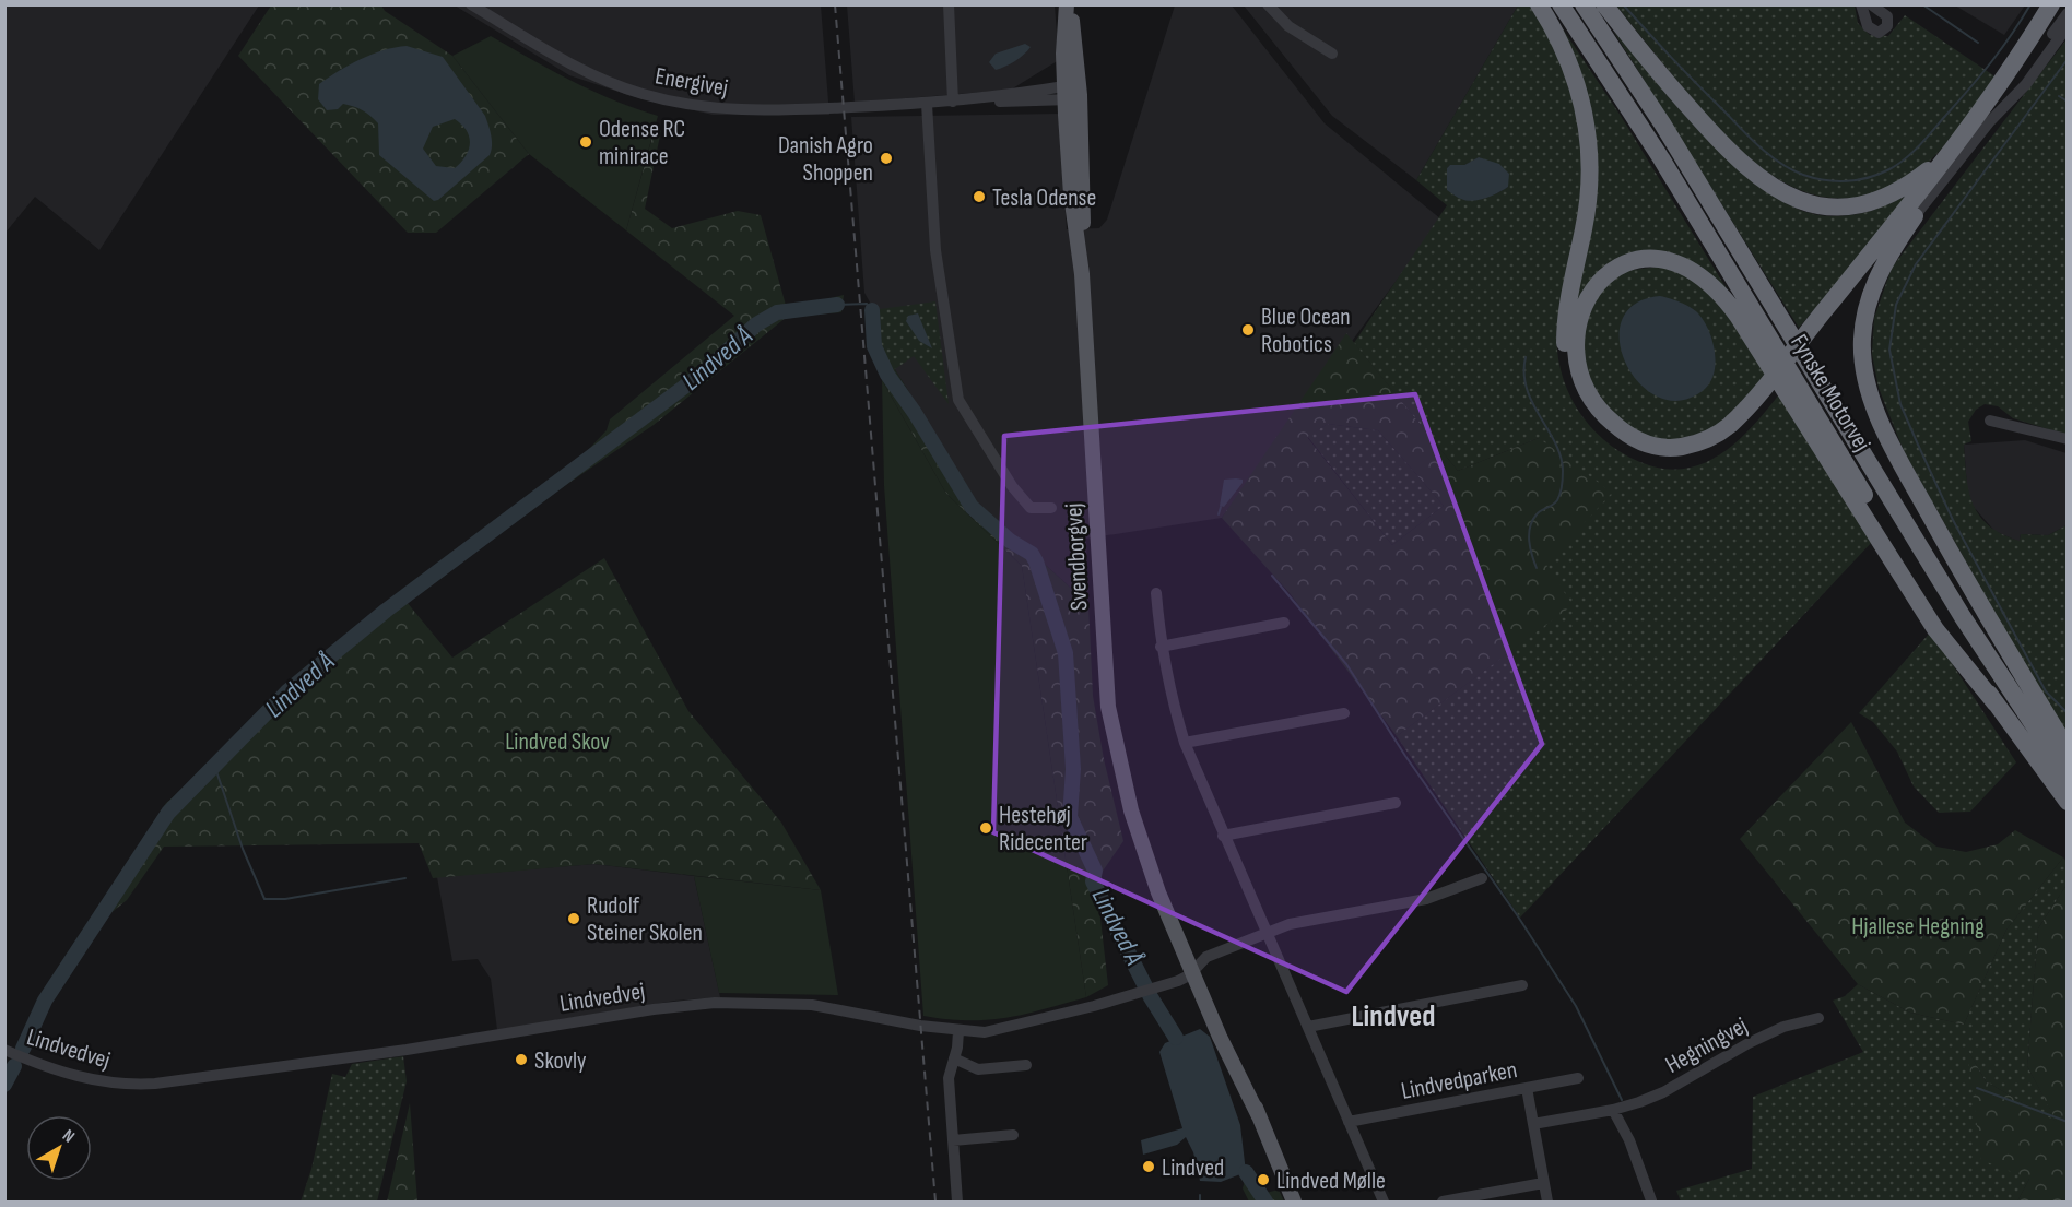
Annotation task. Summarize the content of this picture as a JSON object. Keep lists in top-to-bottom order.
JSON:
{
  "streets": {
    "highway": ["Fynske Motorvej"],
    "main road": ["Svendborgvej"],
    "street": [
      "Energivej",
      "Lindvedvej",
      "Hegningvej",
      "Lindvedparken"
    ]
  },
  "crossings": [
    ["Energivej", "Svendborgvej"],
    ["Svendborgvej", "Lindvedvej"]
  ],
  "districts": ["Lindved"],
  "water": ["Lindved Å"],
  "parks": ["Lindved Skov", "Hjallese Hegning"],
  "places": [
    "Odense RC minirace",
    "Danish Agro Shoppen",
    "Tesla Odense",
    "Blue Ocean Robotics",
    "Hestehøj Ridecenter",
    "Rudolf Steiner Skolen",
    "Skovly",
    "Lindved",
    "Lindved Mølle"
  ],
  "north": "top right"
}
